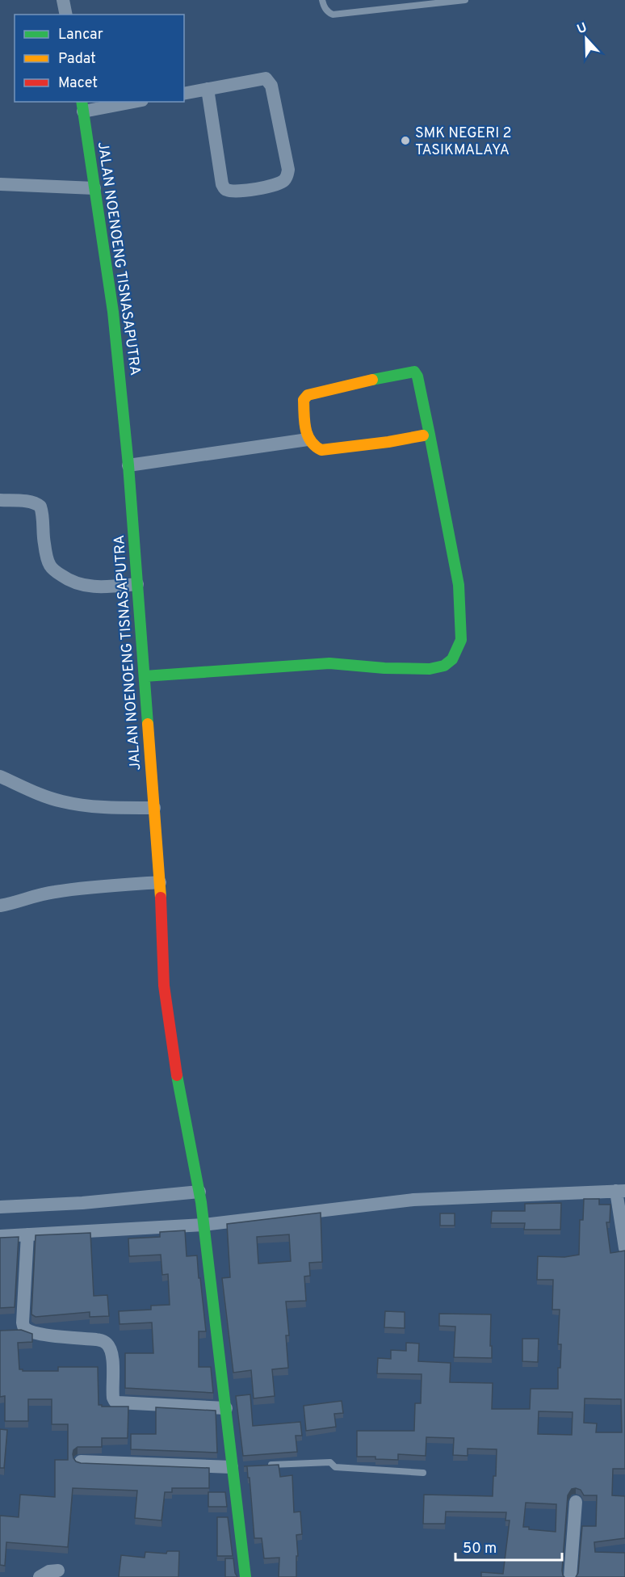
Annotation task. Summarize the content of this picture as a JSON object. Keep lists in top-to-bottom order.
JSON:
{
  "streets": {
    "street": ["JALAN NOENOENG TISNASAPUTRA"]
  },
  "places": ["SMK NEGERI 2 TASIKMALAYA"],
  "legend": ["Lancar", "Padat", "Macet"],
  "scale_bar": "50 m",
  "north": "top"
}
